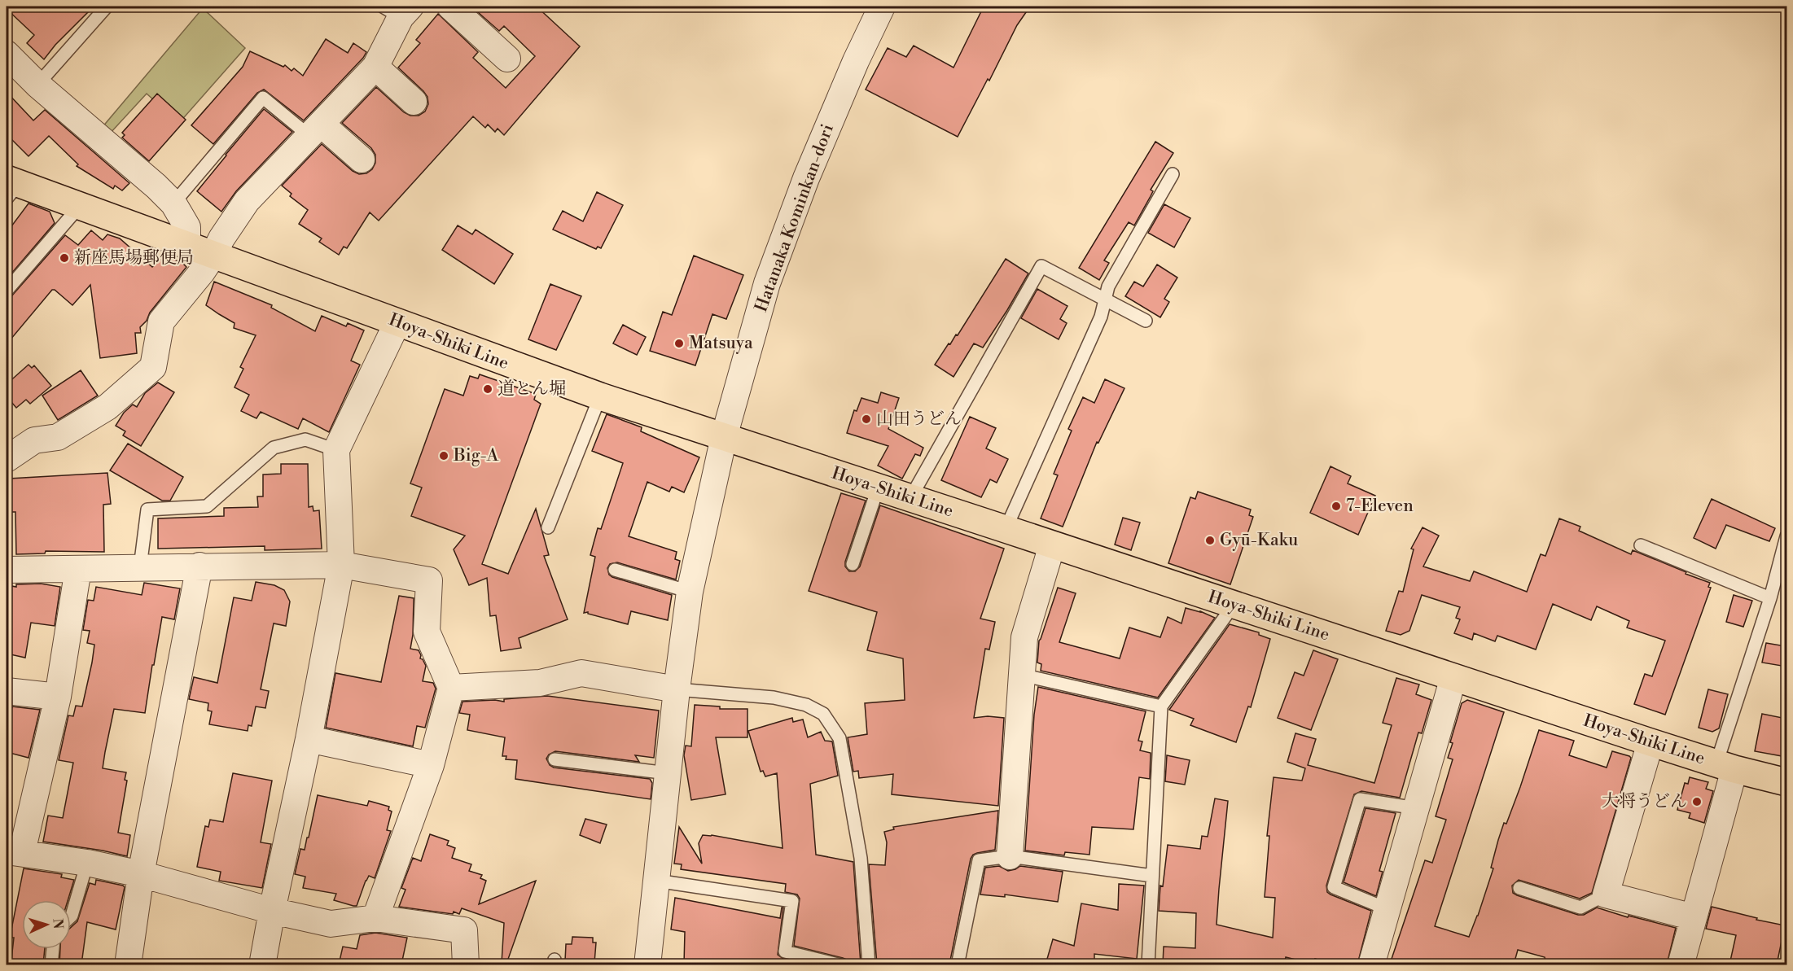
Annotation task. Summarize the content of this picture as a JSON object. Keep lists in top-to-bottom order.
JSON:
{
  "streets": {
    "main road": ["Hoya-Shiki Line"],
    "street": ["Hatanaka Kominkan-dori"]
  },
  "crossings": [
    ["Hatanaka Kominkan-dori", "Hoya-Shiki Line"]
  ],
  "places": [
    "新座馬場郵便局",
    "Matsuya",
    "道とん堀",
    "山田うどん",
    "Big-A",
    "7-Eleven",
    "Gyū-Kaku",
    "大将うどん"
  ],
  "north": "right"
}
